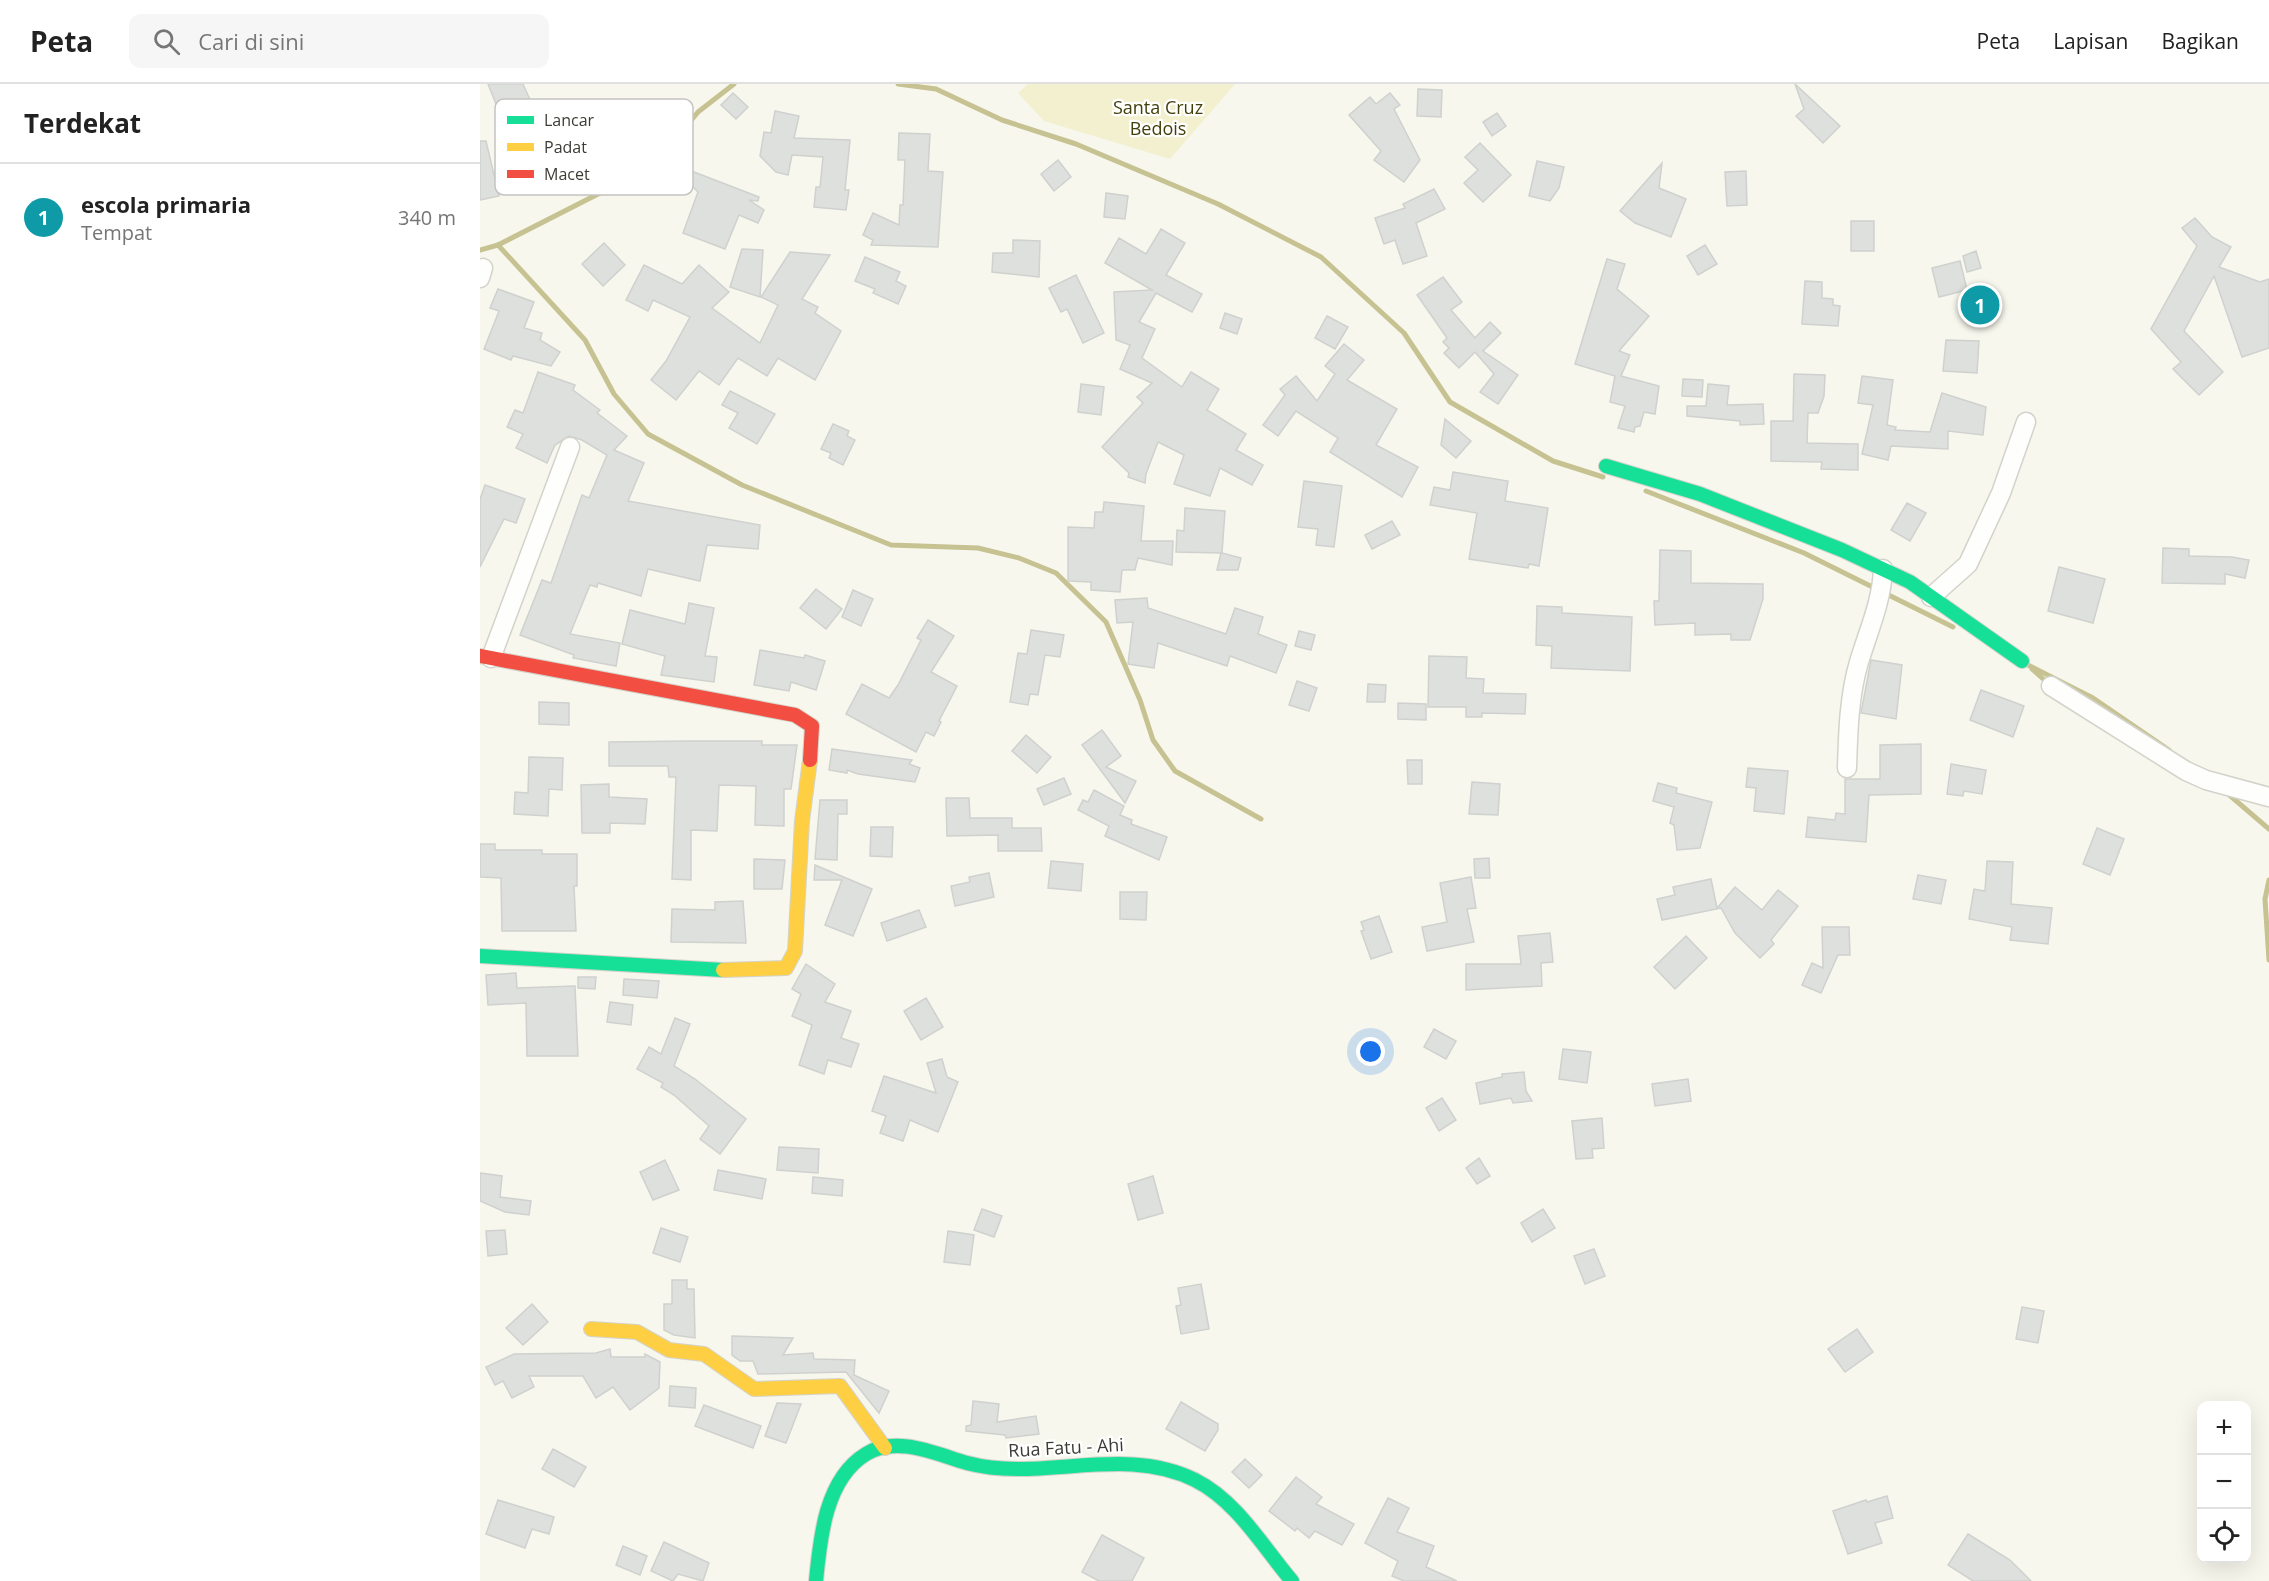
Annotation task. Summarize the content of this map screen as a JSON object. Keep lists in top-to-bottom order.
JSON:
{
  "streets": {
    "street": ["Rua Fatu - Ahi"]
  },
  "parks": ["Santa Cruz Bedois"],
  "legend": ["Lancar", "Padat", "Macet"],
  "page": {
    "header": "Peta",
    "search": "Cari di sini",
    "nav": ["Peta", "Lapisan", "Bagikan"],
    "heading": "Terdekat",
    "list": [
      {
        "mark": "1",
        "name": "escola primaria",
        "note": "Tempat",
        "value": "340 m"
      }
    ],
    "pins": "1",
    "map_buttons": ["+", "−"]
  }
}
